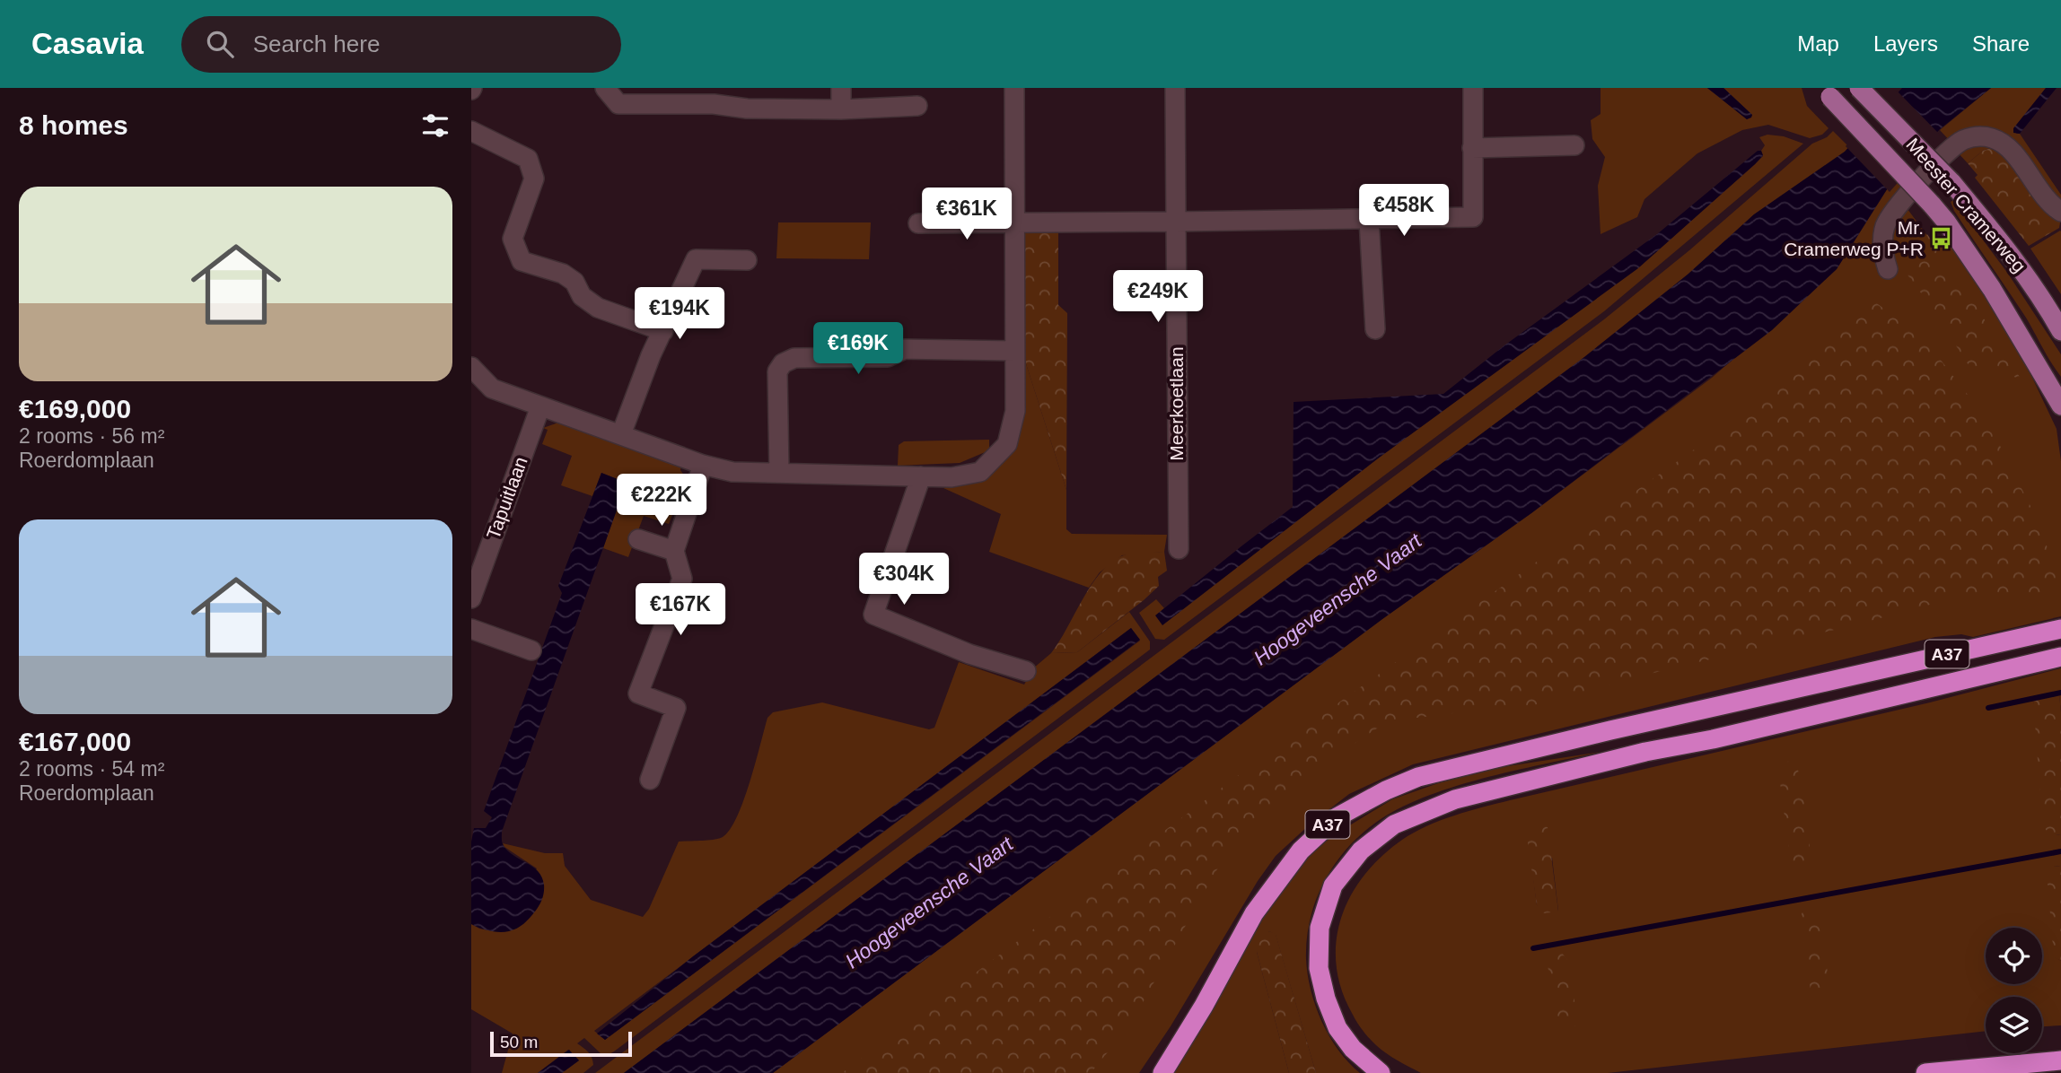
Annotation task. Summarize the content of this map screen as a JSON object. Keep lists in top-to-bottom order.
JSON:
{
  "streets": {
    "highway": ["A37"],
    "main road": ["Meester Cramerweg"],
    "street": ["Meerkoetlaan", "Tapuitlaan"]
  },
  "water": ["Hoogeveensche Vaart"],
  "places": {
    "bus stop": ["Mr. Cramerweg P+R"]
  },
  "scale_bar": "50 m",
  "page": {
    "header": "Casavia",
    "search": "Search here",
    "nav": ["Map", "Layers", "Share"],
    "heading": "8 homes",
    "list": [
      {
        "name": "€169,000",
        "note": "2 rooms · 56 m² · Roerdomplaan"
      },
      {
        "name": "€167,000",
        "note": "2 rooms · 54 m² · Roerdomplaan"
      }
    ],
    "price": [
      "€458K",
      "€361K",
      "€249K",
      "€194K",
      "€169K",
      "€222K",
      "€304K",
      "€167K"
    ],
    "scale": "50 m"
  }
}
